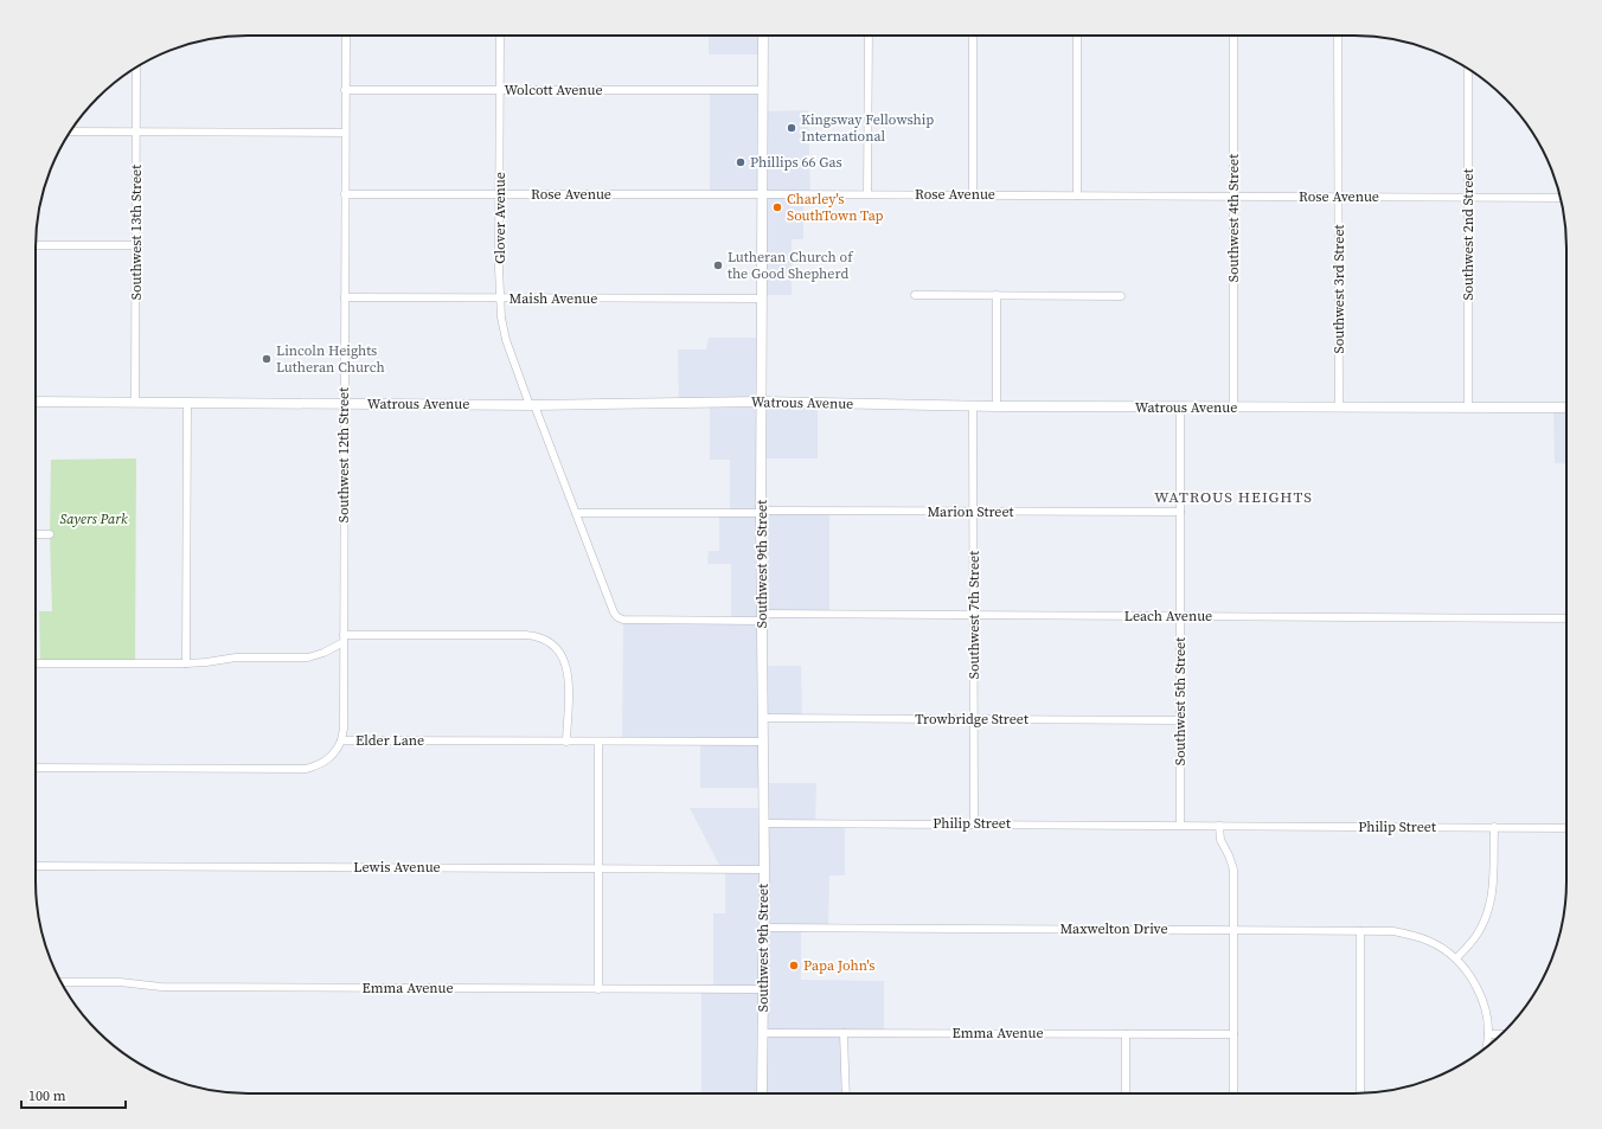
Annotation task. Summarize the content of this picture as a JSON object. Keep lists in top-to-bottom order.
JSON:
{
  "streets": {
    "street": [
      "Wolcott Avenue",
      "Rose Avenue",
      "Glover Avenue",
      "Southwest 4th Street",
      "Southwest 13th Street",
      "Southwest 2nd Street",
      "Southwest 3rd Street",
      "Maish Avenue",
      "Watrous Avenue",
      "Southwest 12th Street",
      "Marion Street",
      "Southwest 9th Street",
      "Southwest 7th Street",
      "Leach Avenue",
      "Southwest 5th Street",
      "Trowbridge Street",
      "Elder Lane",
      "Philip Street",
      "Lewis Avenue",
      "Maxwelton Drive",
      "Emma Avenue"
    ]
  },
  "crossings": [
    ["Wolcott Avenue", "Glover Avenue"],
    ["Wolcott Avenue", "Southwest 12th Street"],
    ["Wolcott Avenue", "Southwest 9th Street"],
    ["Rose Avenue", "Glover Avenue"],
    ["Rose Avenue", "Southwest 4th Street"],
    ["Rose Avenue", "Southwest 2nd Street"],
    ["Rose Avenue", "Southwest 3rd Street"],
    ["Rose Avenue", "Southwest 12th Street"],
    ["Rose Avenue", "Southwest 9th Street"],
    ["Glover Avenue", "Maish Avenue"],
    ["Glover Avenue", "Watrous Avenue"],
    ["Glover Avenue", "Marion Street"],
    ["Glover Avenue", "Leach Avenue"],
    ["Southwest 4th Street", "Watrous Avenue"],
    ["Southwest 13th Street", "Watrous Avenue"],
    ["Southwest 2nd Street", "Watrous Avenue"],
    ["Southwest 3rd Street", "Watrous Avenue"],
    ["Maish Avenue", "Southwest 12th Street"],
    ["Maish Avenue", "Southwest 9th Street"],
    ["Watrous Avenue", "Southwest 12th Street"],
    ["Watrous Avenue", "Southwest 9th Street"],
    ["Watrous Avenue", "Southwest 7th Street"],
    ["Watrous Avenue", "Southwest 5th Street"],
    ["Southwest 12th Street", "Elder Lane"],
    ["Marion Street", "Southwest 9th Street"],
    ["Marion Street", "Southwest 7th Street"],
    ["Marion Street", "Southwest 5th Street"],
    ["Southwest 9th Street", "Leach Avenue"],
    ["Southwest 9th Street", "Trowbridge Street"],
    ["Southwest 9th Street", "Elder Lane"],
    ["Southwest 9th Street", "Philip Street"],
    ["Southwest 9th Street", "Lewis Avenue"],
    ["Southwest 9th Street", "Maxwelton Drive"],
    ["Southwest 9th Street", "Emma Avenue"],
    ["Southwest 7th Street", "Leach Avenue"],
    ["Southwest 7th Street", "Trowbridge Street"],
    ["Southwest 7th Street", "Philip Street"],
    ["Leach Avenue", "Southwest 5th Street"],
    ["Southwest 5th Street", "Trowbridge Street"],
    ["Southwest 5th Street", "Philip Street"]
  ],
  "districts": ["WATROUS HEIGHTS"],
  "parks": ["Sayers Park"],
  "places": [
    "Kingsway Fellowship International",
    "Phillips 66 Gas",
    "Charley's SouthTown Tap",
    "Lutheran Church of the Good Shepherd",
    "Lincoln Heights Lutheran Church",
    "Papa John's"
  ],
  "scale_bar": "100 m"
}
